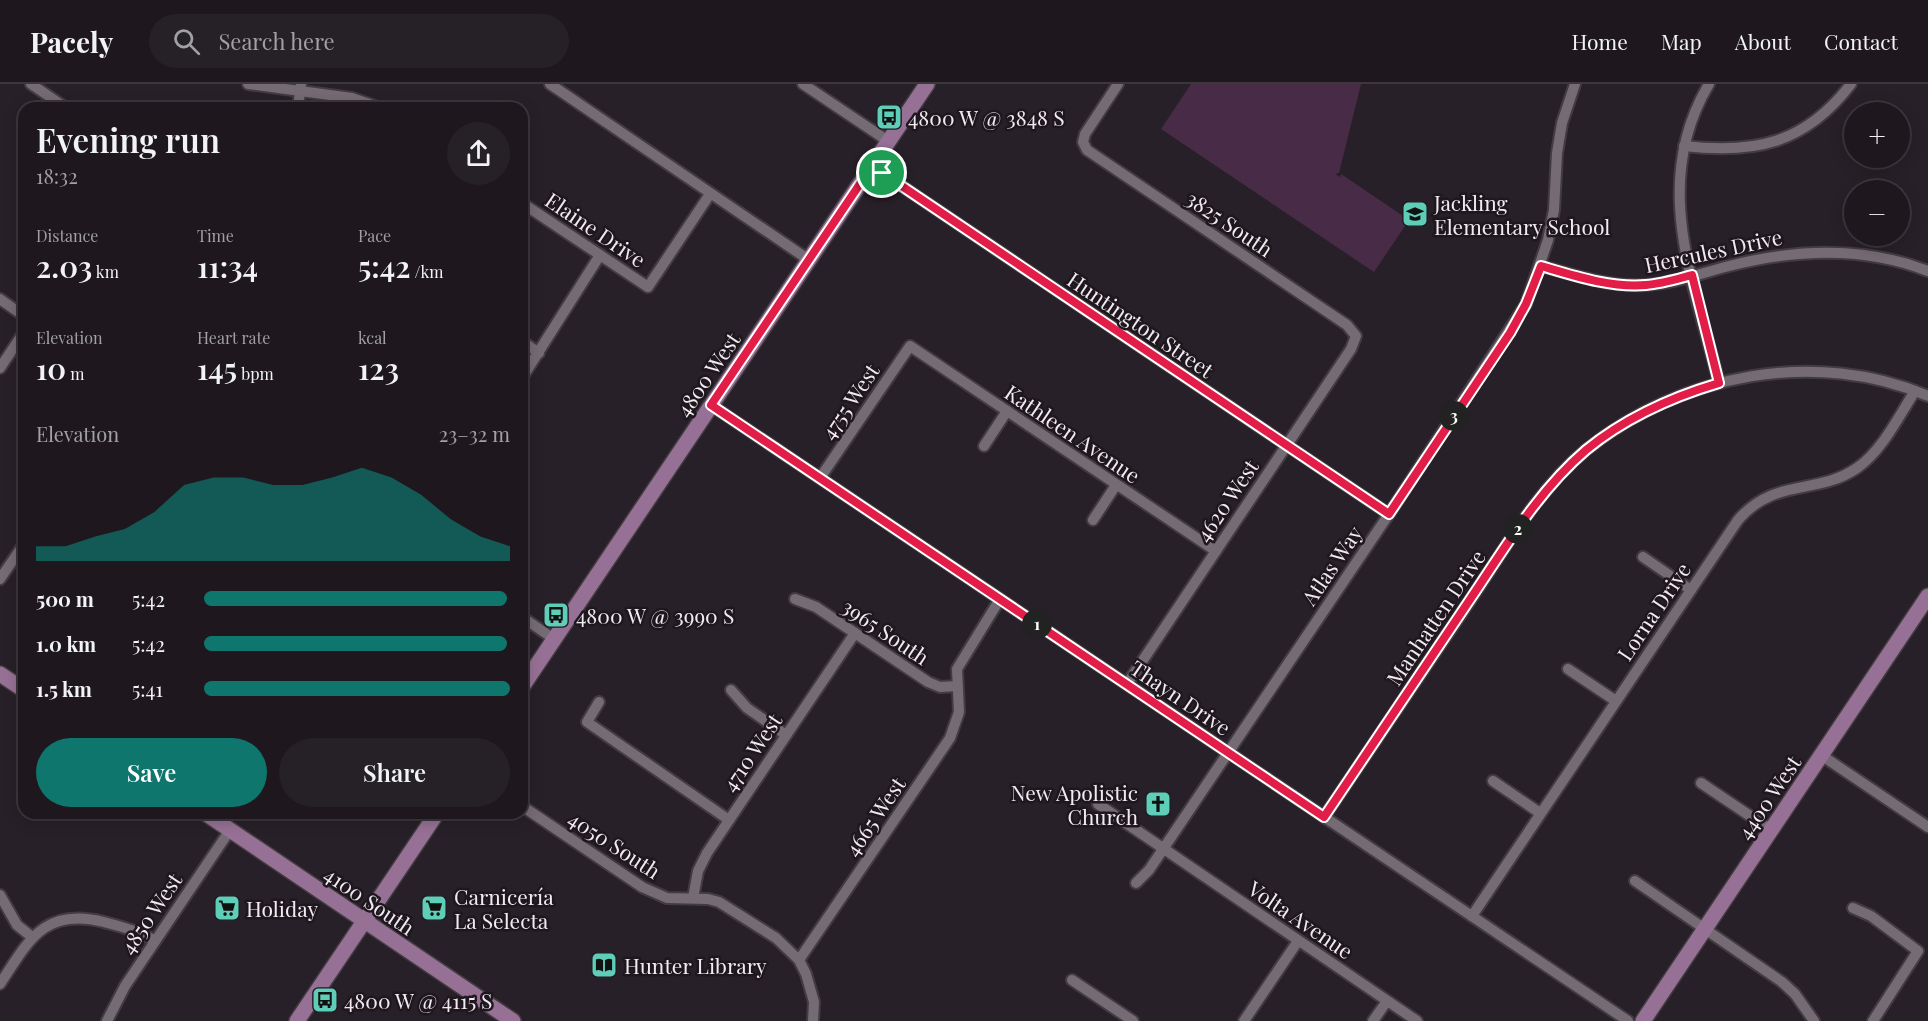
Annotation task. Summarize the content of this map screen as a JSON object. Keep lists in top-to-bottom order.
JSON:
{
  "streets": {
    "main road": ["4800 West", "4400 West", "4100 South"],
    "street": [
      "3825 South",
      "Elaine Drive",
      "Hercules Drive",
      "Huntington Street",
      "4755 West",
      "Kathleen Avenue",
      "4620 West",
      "Atlas Way",
      "Lorna Drive",
      "Manhatten Drive",
      "3965 South",
      "Thayn Drive",
      "4710 West",
      "4665 West",
      "4050 South",
      "4850 West",
      "Volta Avenue"
    ]
  },
  "crossings": [
    ["3825 South", "4620 West"],
    ["Hercules Drive", "Atlas Way"],
    ["Huntington Street", "4800 West"],
    ["Huntington Street", "4620 West"],
    ["Huntington Street", "Atlas Way"],
    ["4800 West", "Thayn Drive"],
    ["4755 West", "Kathleen Avenue"],
    ["4755 West", "Thayn Drive"],
    ["Kathleen Avenue", "4620 West"],
    ["4620 West", "Thayn Drive"],
    ["Atlas Way", "Thayn Drive"],
    ["Atlas Way", "Volta Avenue"],
    ["Lorna Drive", "Manhatten Drive"],
    ["Lorna Drive", "Thayn Drive"],
    ["Manhatten Drive", "Thayn Drive"],
    ["3965 South", "4710 West"],
    ["3965 South", "4665 West"],
    ["Thayn Drive", "4665 West"],
    ["4710 West", "4050 South"],
    ["4665 West", "4050 South"],
    ["4100 South", "4850 West"]
  ],
  "places": {
    "bus stop": ["4800 W @ 3848 S", "4800 W @ 3990 S", "4800 W @ 4115 S"],
    "school or university": ["Jackling Elementary School"],
    "church": ["New Apolistic Church"],
    "supermarket": ["Holiday", "Carnicería La Selecta"],
    "library": ["Hunter Library"]
  },
  "page": {
    "header": "Pacely",
    "search": "Search here",
    "nav": [
      "Home",
      "Map",
      "About",
      "Contact"
    ],
    "map_buttons": ["+", "−"],
    "heading": ["Evening run", "18:32"],
    "stats": [
      ["Distance", "2.03 km"],
      ["Time", "11:34"],
      ["Pace", "5:42 /km"],
      ["Elevation", "10 m"],
      ["Heart rate", "145 bpm"],
      ["kcal", "123"]
    ],
    "pins": ["3", "2", "1"],
    "chart": ["Elevation", "23–32 m"],
    "list": [
      {
        "name": "500 m",
        "note": "5:42"
      },
      {
        "name": "1.0 km",
        "note": "5:42"
      },
      {
        "name": "1.5 km",
        "note": "5:41"
      }
    ],
    "buttons": ["Save", "Share"]
  }
}
